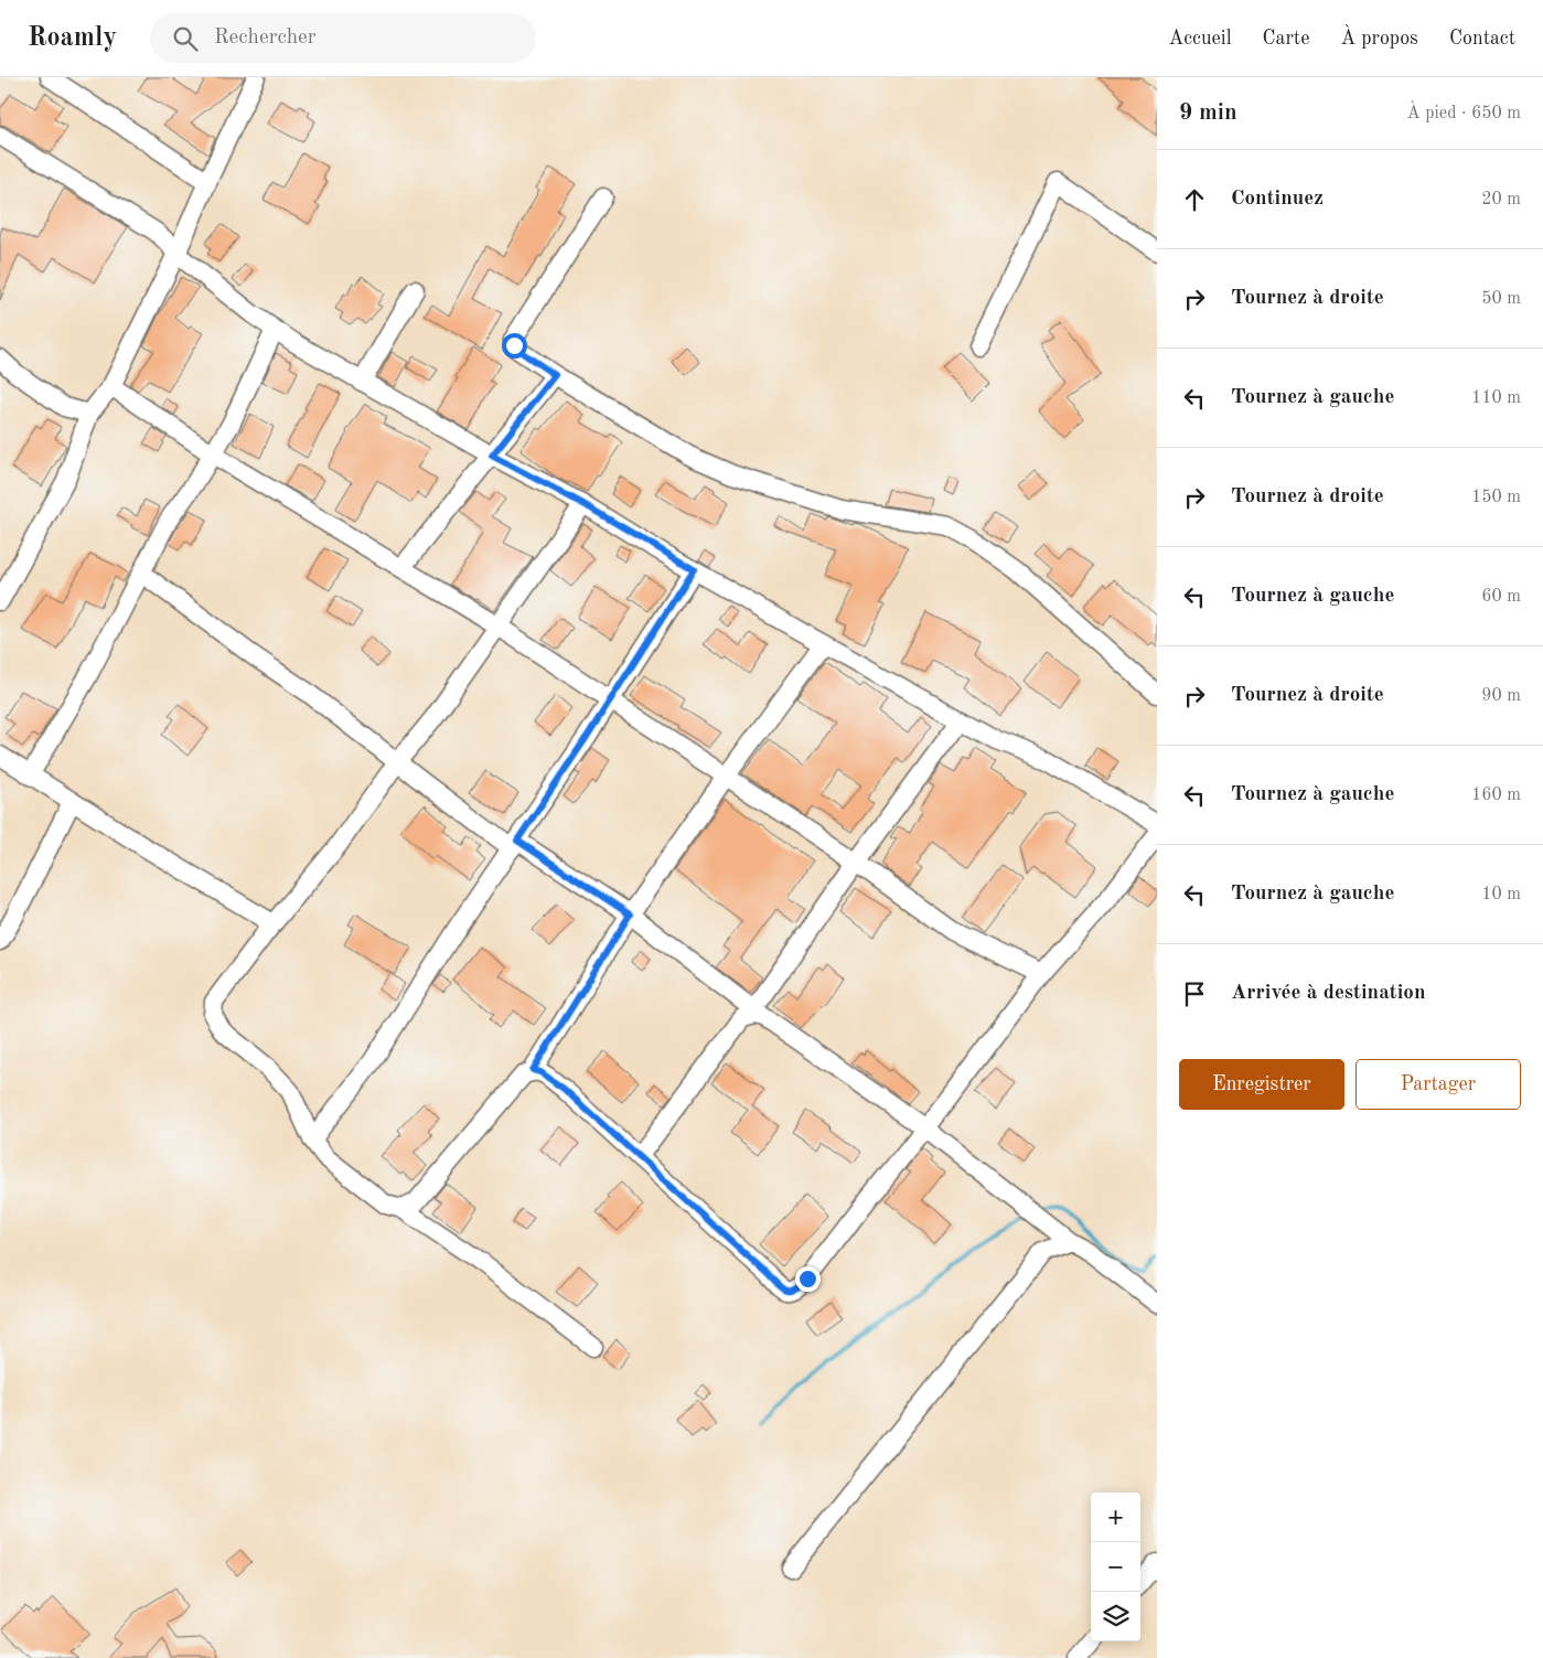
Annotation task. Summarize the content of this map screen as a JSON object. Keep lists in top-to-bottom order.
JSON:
{
  "page": {
    "header": "Roamly",
    "search": "Rechercher",
    "nav": [
      "Accueil",
      "Carte",
      "À propos",
      "Contact"
    ],
    "heading": ["9 min", "À pied · 650 m"],
    "list": [
      ["Continuez", "20 m"],
      ["Tournez à droite", "50 m"],
      ["Tournez à gauche", "110 m"],
      ["Tournez à droite", "150 m"],
      ["Tournez à gauche", "60 m"],
      ["Tournez à droite", "90 m"],
      ["Tournez à gauche", "160 m"],
      ["Tournez à gauche", "10 m"],
      "Arrivée à destination"
    ],
    "buttons": ["Enregistrer", "Partager"],
    "map_buttons": ["+", "−"]
  }
}
